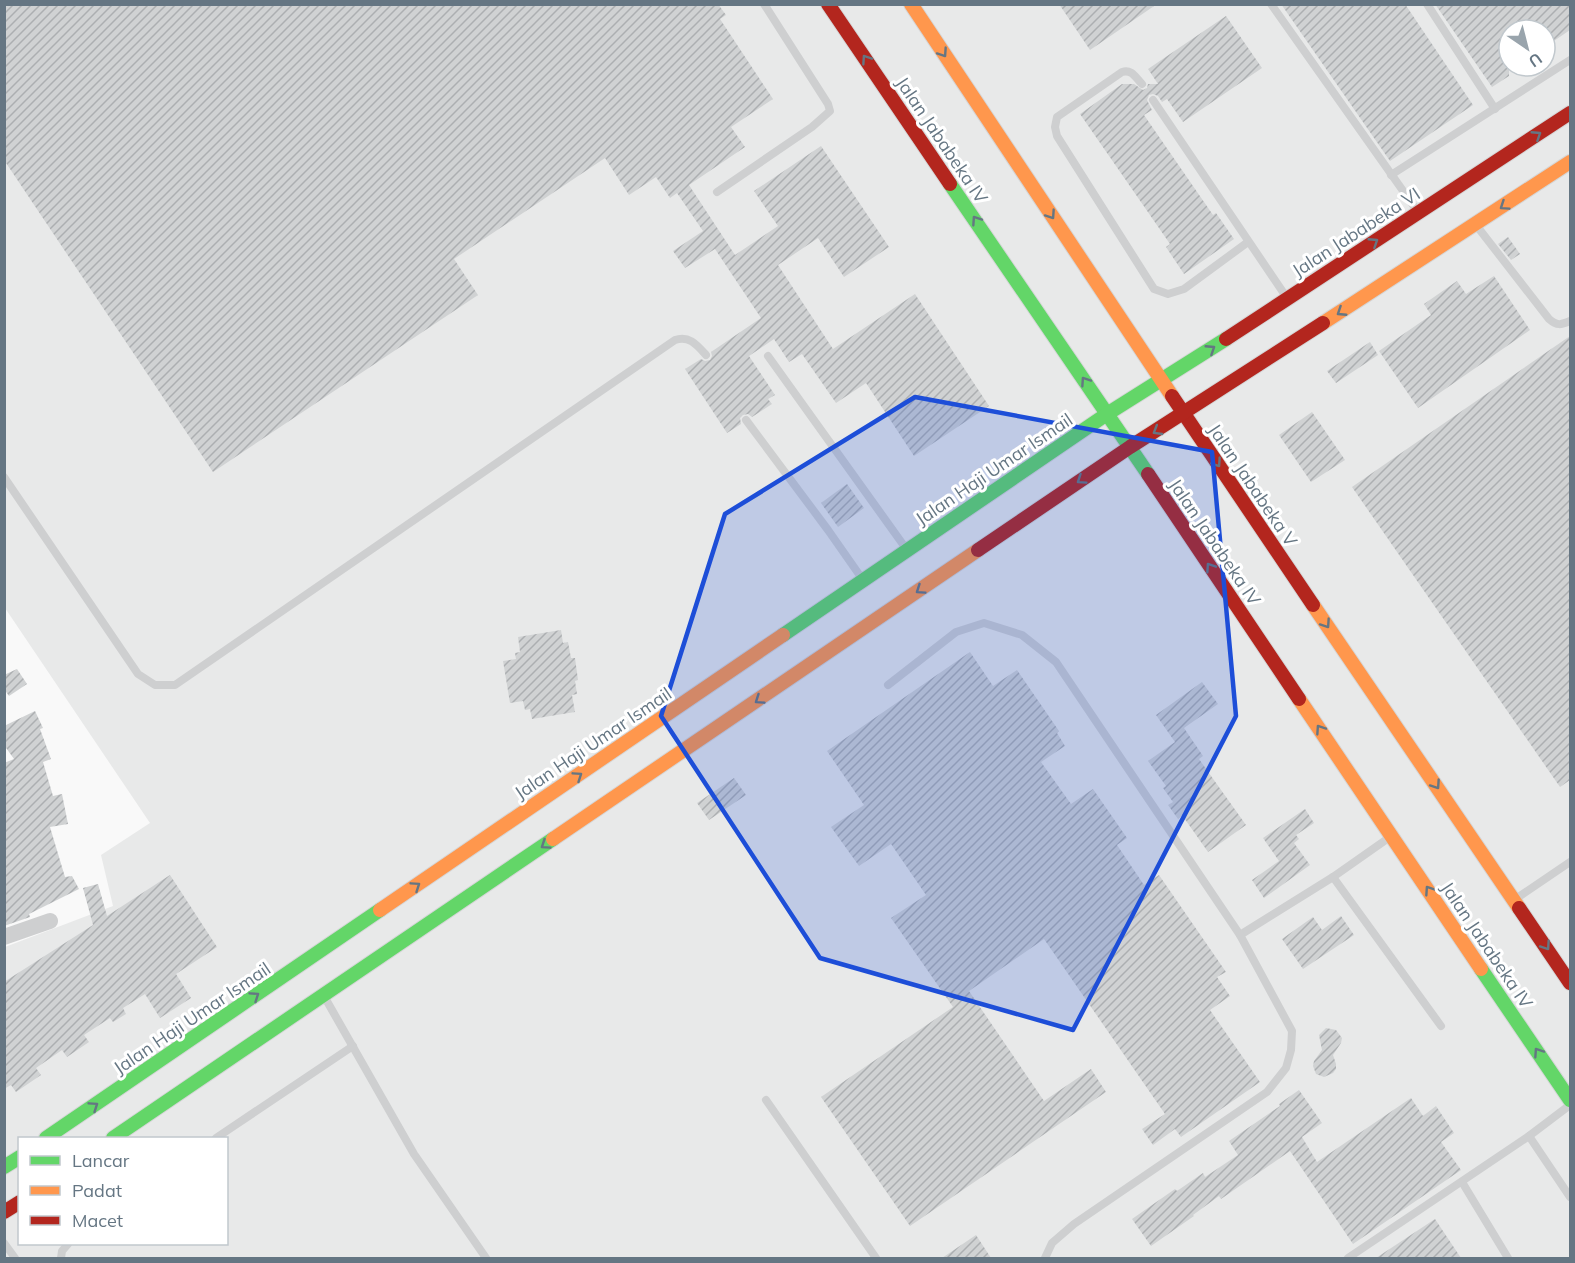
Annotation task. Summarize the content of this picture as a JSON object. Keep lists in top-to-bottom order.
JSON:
{
  "streets": {
    "street": [
      "Jalan Jababeka IV",
      "Jalan Jababeka VI",
      "Jalan Haji Umar Ismail",
      "Jalan Jababeka V"
    ]
  },
  "crossings": [
    ["Jalan Jababeka IV", "Jalan Haji Umar Ismail"],
    ["Jalan Jababeka VI", "Jalan Haji Umar Ismail"],
    ["Jalan Jababeka VI", "Jalan Jababeka V"],
    ["Jalan Haji Umar Ismail", "Jalan Jababeka V"]
  ],
  "one_way": ["Jalan Jababeka IV", "Jalan Jababeka V"],
  "legend": ["Lancar", "Padat", "Macet"],
  "north": "bottom right"
}
